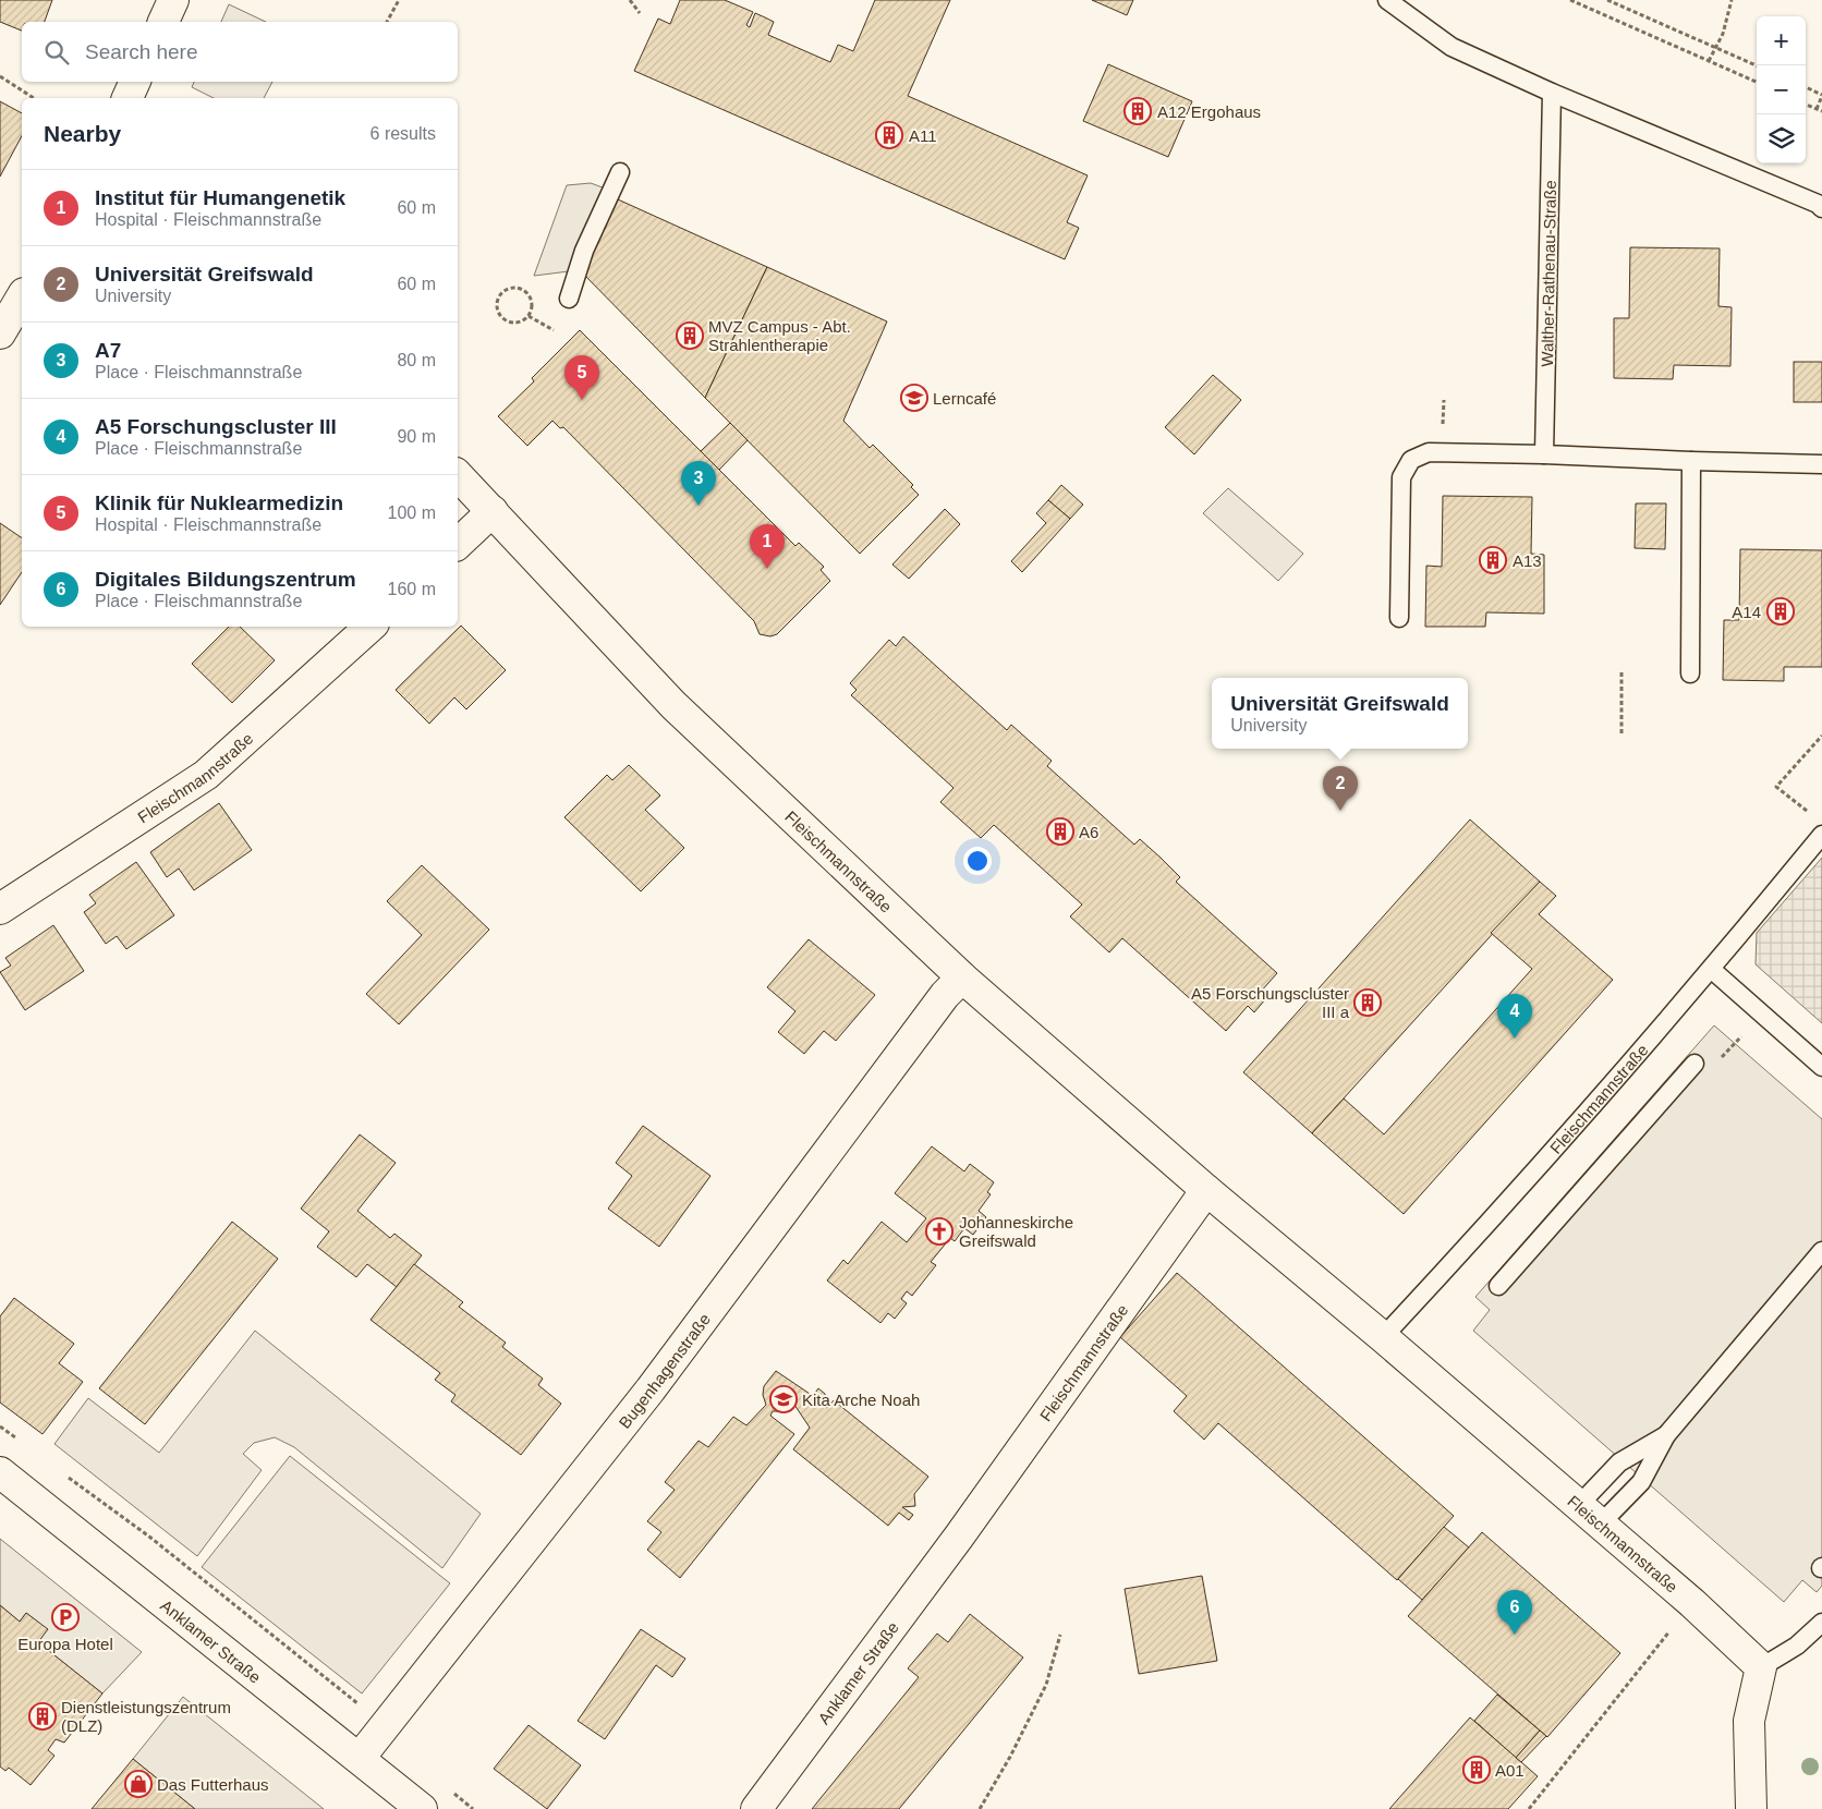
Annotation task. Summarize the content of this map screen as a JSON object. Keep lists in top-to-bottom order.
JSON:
{
  "streets": {
    "street": ["Fleischmannstraße", "Bugenhagenstraße", "Anklamer Straße"],
    "lane": ["Walther-Rathenau-Straße"]
  },
  "crossings": [
    ["Fleischmannstraße", "Bugenhagenstraße"],
    ["Fleischmannstraße", "Anklamer Straße"],
    ["Bugenhagenstraße", "Anklamer Straße"]
  ],
  "places": {
    "building": [
      "A12 Ergohaus",
      "A11",
      "MVZ Campus - Abt. Strahlentherapie",
      "A13",
      "A14",
      "A6",
      "A5 Forschungscluster III a",
      "Dienstleistungszentrum (DLZ)",
      "A01"
    ],
    "school or university": ["Lerncafé", "Kita Arche Noah"],
    "church": ["Johanneskirche Greifswald"],
    "parking": ["Europa Hotel"],
    "shop": ["Das Futterhaus"]
  },
  "page": {
    "map_buttons": ["+", "−"],
    "search": "Search here",
    "heading": ["Nearby", "6 results"],
    "list": [
      {
        "mark": "1",
        "name": "Institut für Humangenetik",
        "note": "Hospital · Fleischmannstraße",
        "value": "60 m"
      },
      {
        "mark": "2",
        "name": "Universität Greifswald",
        "note": "University",
        "value": "60 m"
      },
      {
        "mark": "3",
        "name": "A7",
        "note": "Place · Fleischmannstraße",
        "value": "80 m"
      },
      {
        "mark": "4",
        "name": "A5 Forschungscluster III",
        "note": "Place · Fleischmannstraße",
        "value": "90 m"
      },
      {
        "mark": "5",
        "name": "Klinik für Nuklearmedizin",
        "note": "Hospital · Fleischmannstraße",
        "value": "100 m"
      },
      {
        "mark": "6",
        "name": "Digitales Bildungszentrum",
        "note": "Place · Fleischmannstraße",
        "value": "160 m"
      }
    ],
    "pins": [
      "5",
      "3",
      "1",
      "2",
      "4",
      "6"
    ],
    "popup": ["Universität Greifswald", "University"]
  }
}
